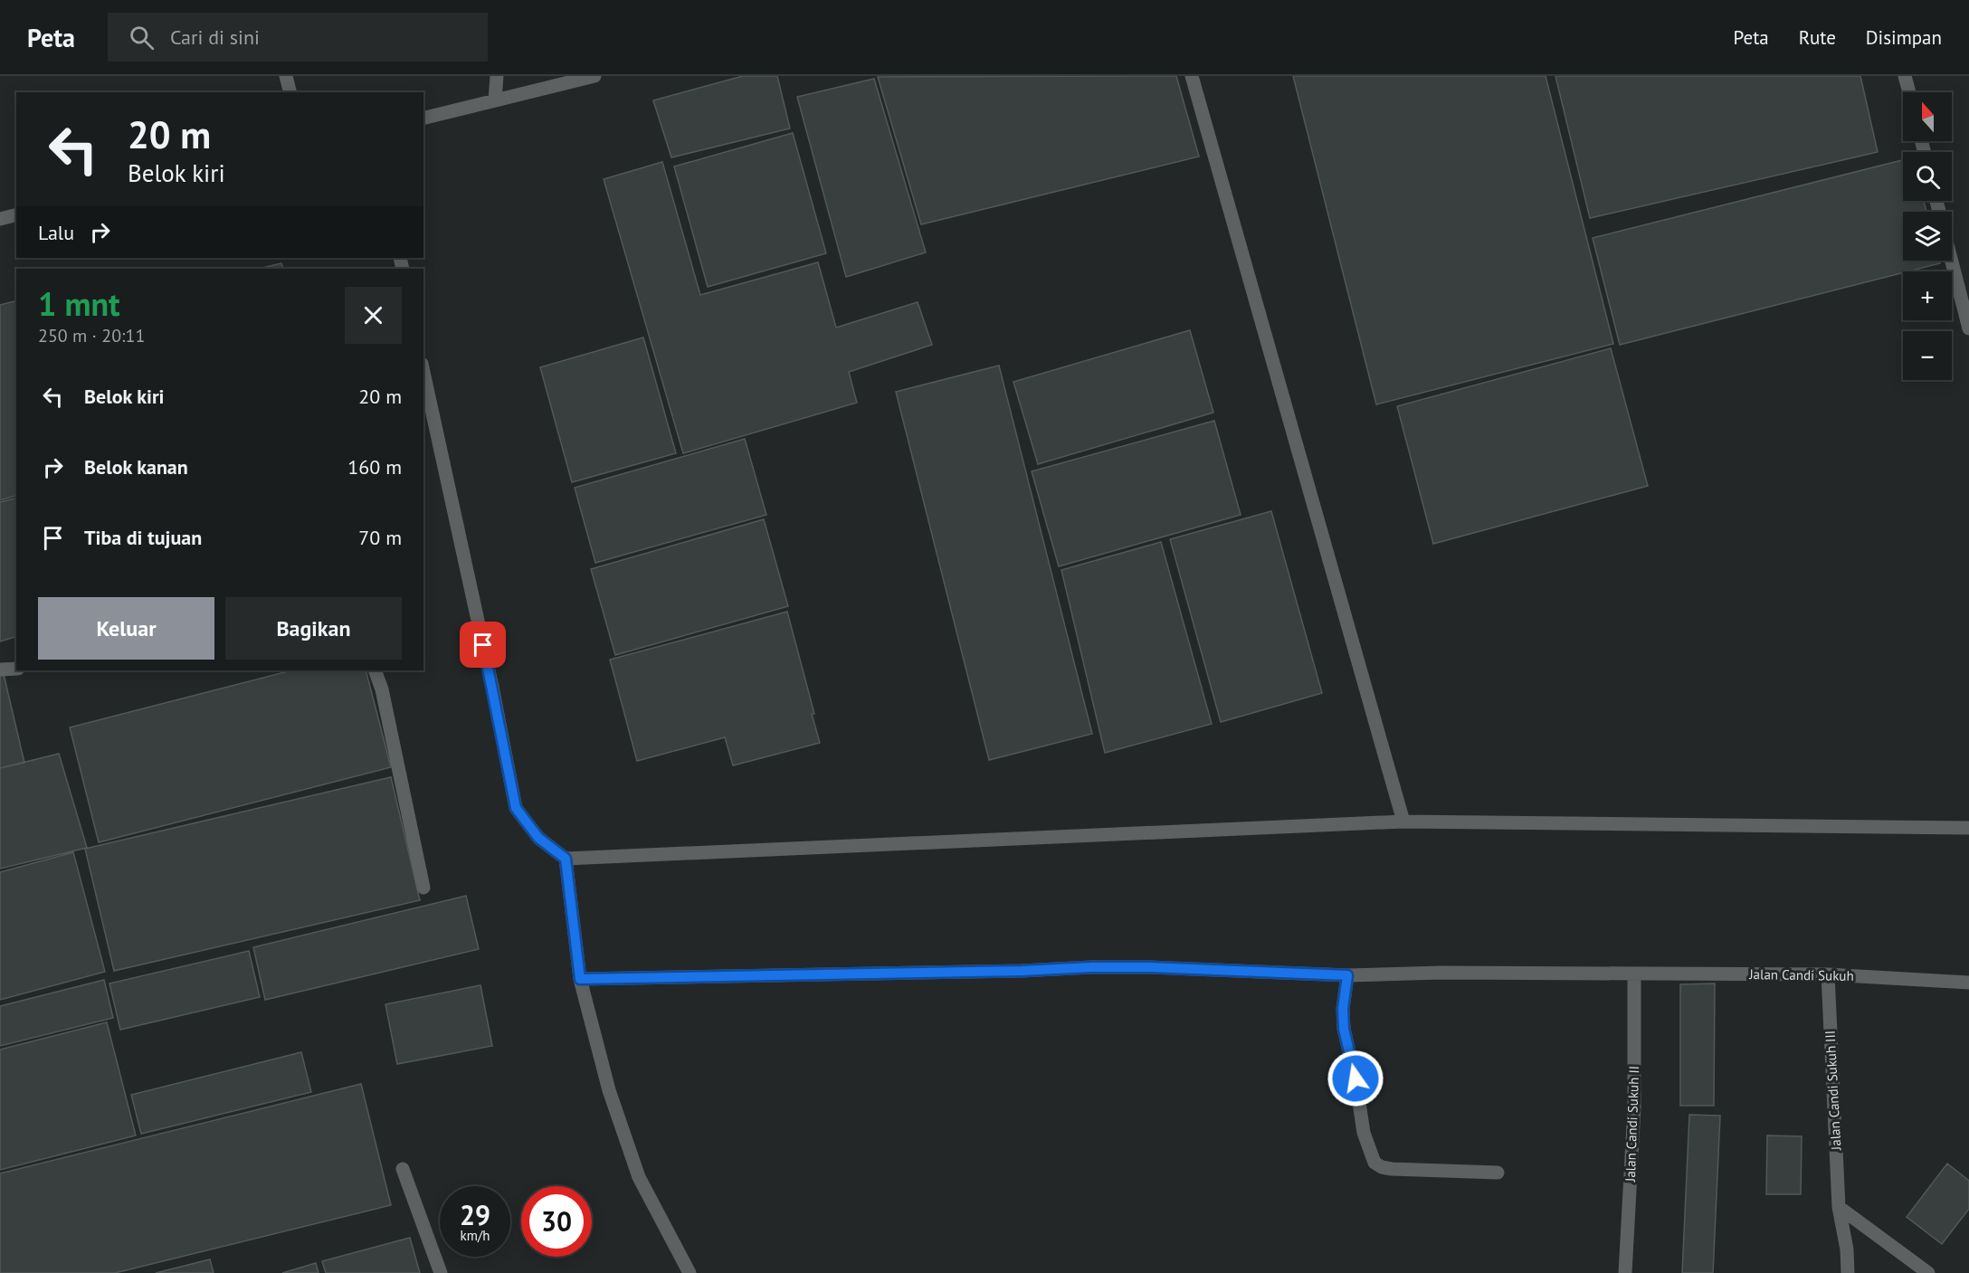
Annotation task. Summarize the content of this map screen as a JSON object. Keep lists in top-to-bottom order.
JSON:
{
  "streets": {
    "street": ["Jalan Candi Sukuh", "Jalan Candi Sukuh III", "Jalan Candi Sukuh II"]
  },
  "crossings": [
    ["Jalan Candi Sukuh", "Jalan Candi Sukuh III"],
    ["Jalan Candi Sukuh", "Jalan Candi Sukuh II"]
  ],
  "north": "top",
  "page": {
    "header": "Peta",
    "search": "Cari di sini",
    "nav": ["Peta", "Rute", "Disimpan"],
    "map_buttons": ["+", "−"],
    "turn": ["20 m", "Belok kiri"],
    "then": "Lalu",
    "heading": ["1 mnt", "250 m · 20:11"],
    "list": [
      {
        "name": "Belok kiri",
        "value": "20 m"
      },
      {
        "name": "Belok kanan",
        "value": "160 m"
      },
      {
        "name": "Tiba di tujuan",
        "value": "70 m"
      }
    ],
    "buttons": ["Keluar", "Bagikan"],
    "speed": "29 km/h",
    "limit": "30"
  }
}
